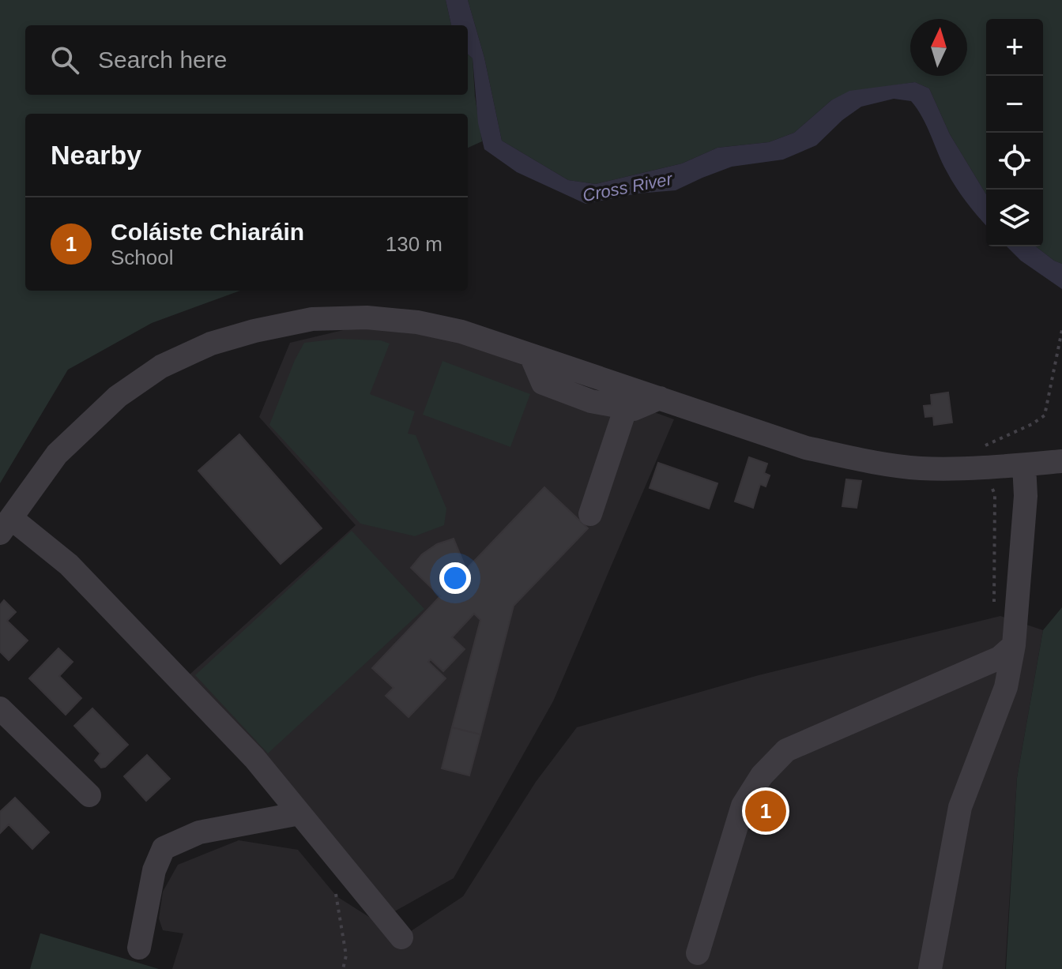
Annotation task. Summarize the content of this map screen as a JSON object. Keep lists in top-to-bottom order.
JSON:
{
  "water": ["Cross River"],
  "north": "top",
  "page": {
    "map_buttons": ["+", "−"],
    "search": "Search here",
    "heading": "Nearby",
    "list": [
      {
        "mark": "1",
        "name": "Coláiste Chiaráin",
        "note": "School",
        "value": "130 m"
      }
    ],
    "pins": "1"
  }
}
